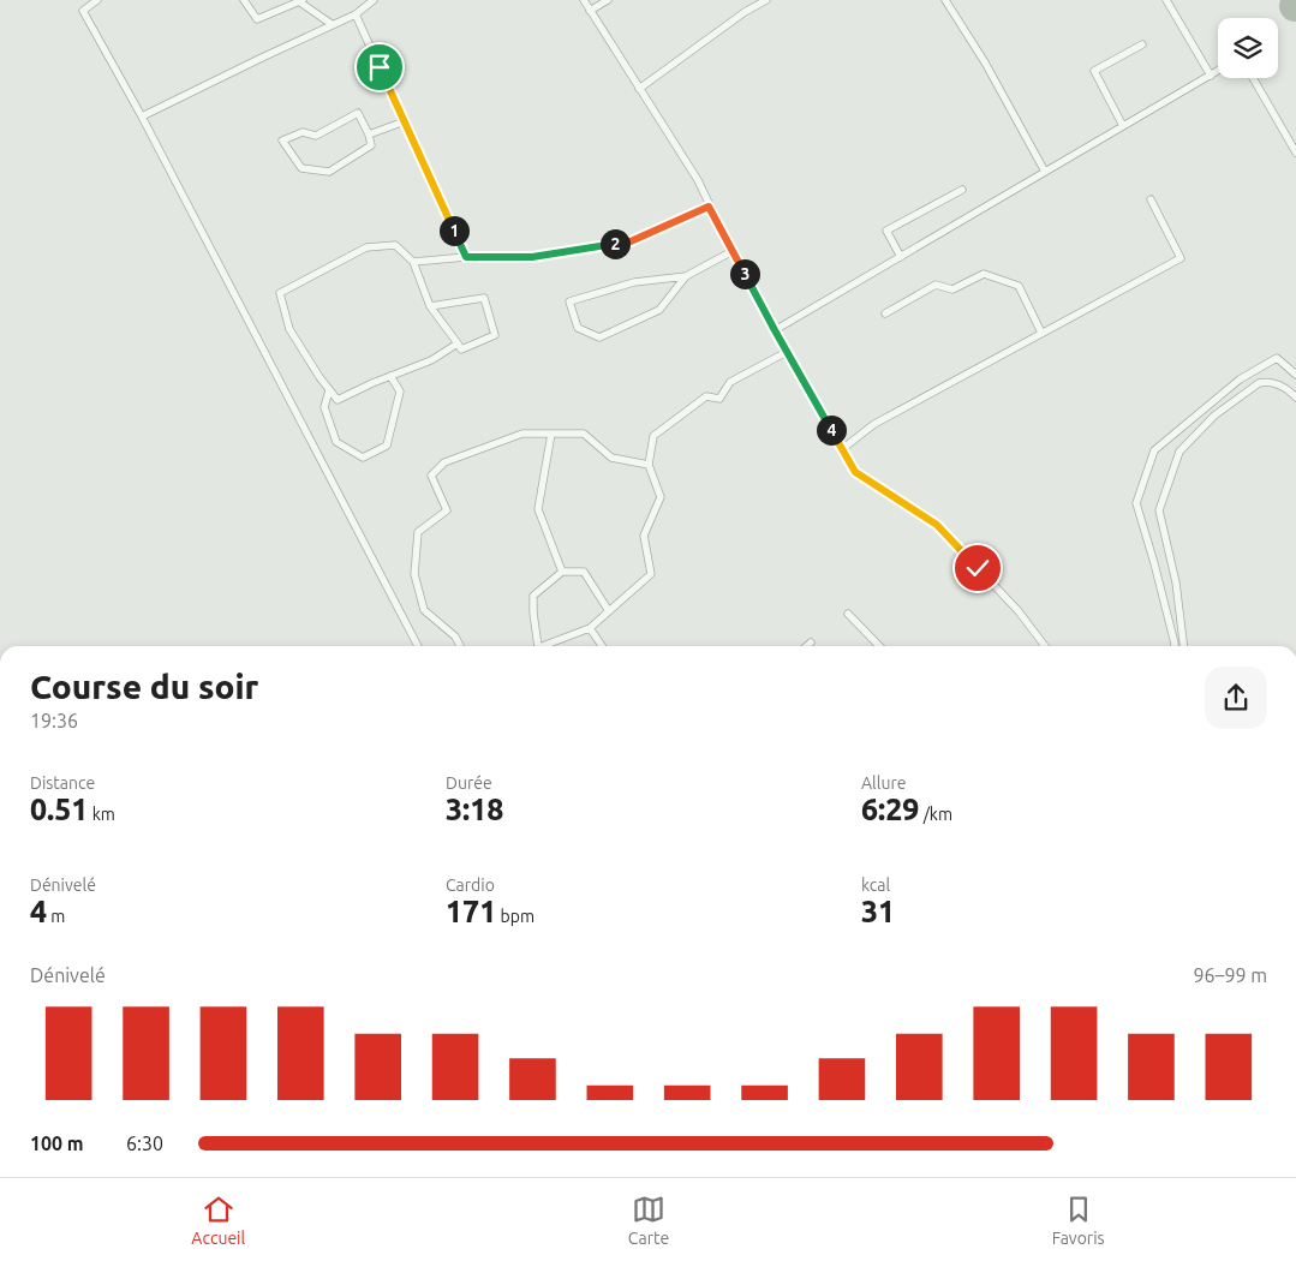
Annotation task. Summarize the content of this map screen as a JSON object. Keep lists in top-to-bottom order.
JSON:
{
  "page": {
    "pins": [
      "1",
      "2",
      "3",
      "4"
    ],
    "heading": ["Course du soir", "19:36"],
    "stats": [
      ["Distance", "0.51 km"],
      ["Durée", "3:18"],
      ["Allure", "6:29 /km"],
      ["Dénivelé", "4 m"],
      ["Cardio", "171 bpm"],
      ["kcal", "31"]
    ],
    "chart": ["Dénivelé", "96–99 m"],
    "list": [
      {
        "name": "100 m",
        "note": "6:30"
      }
    ],
    "tabs": ["Accueil", "Carte", "Favoris"]
  }
}
